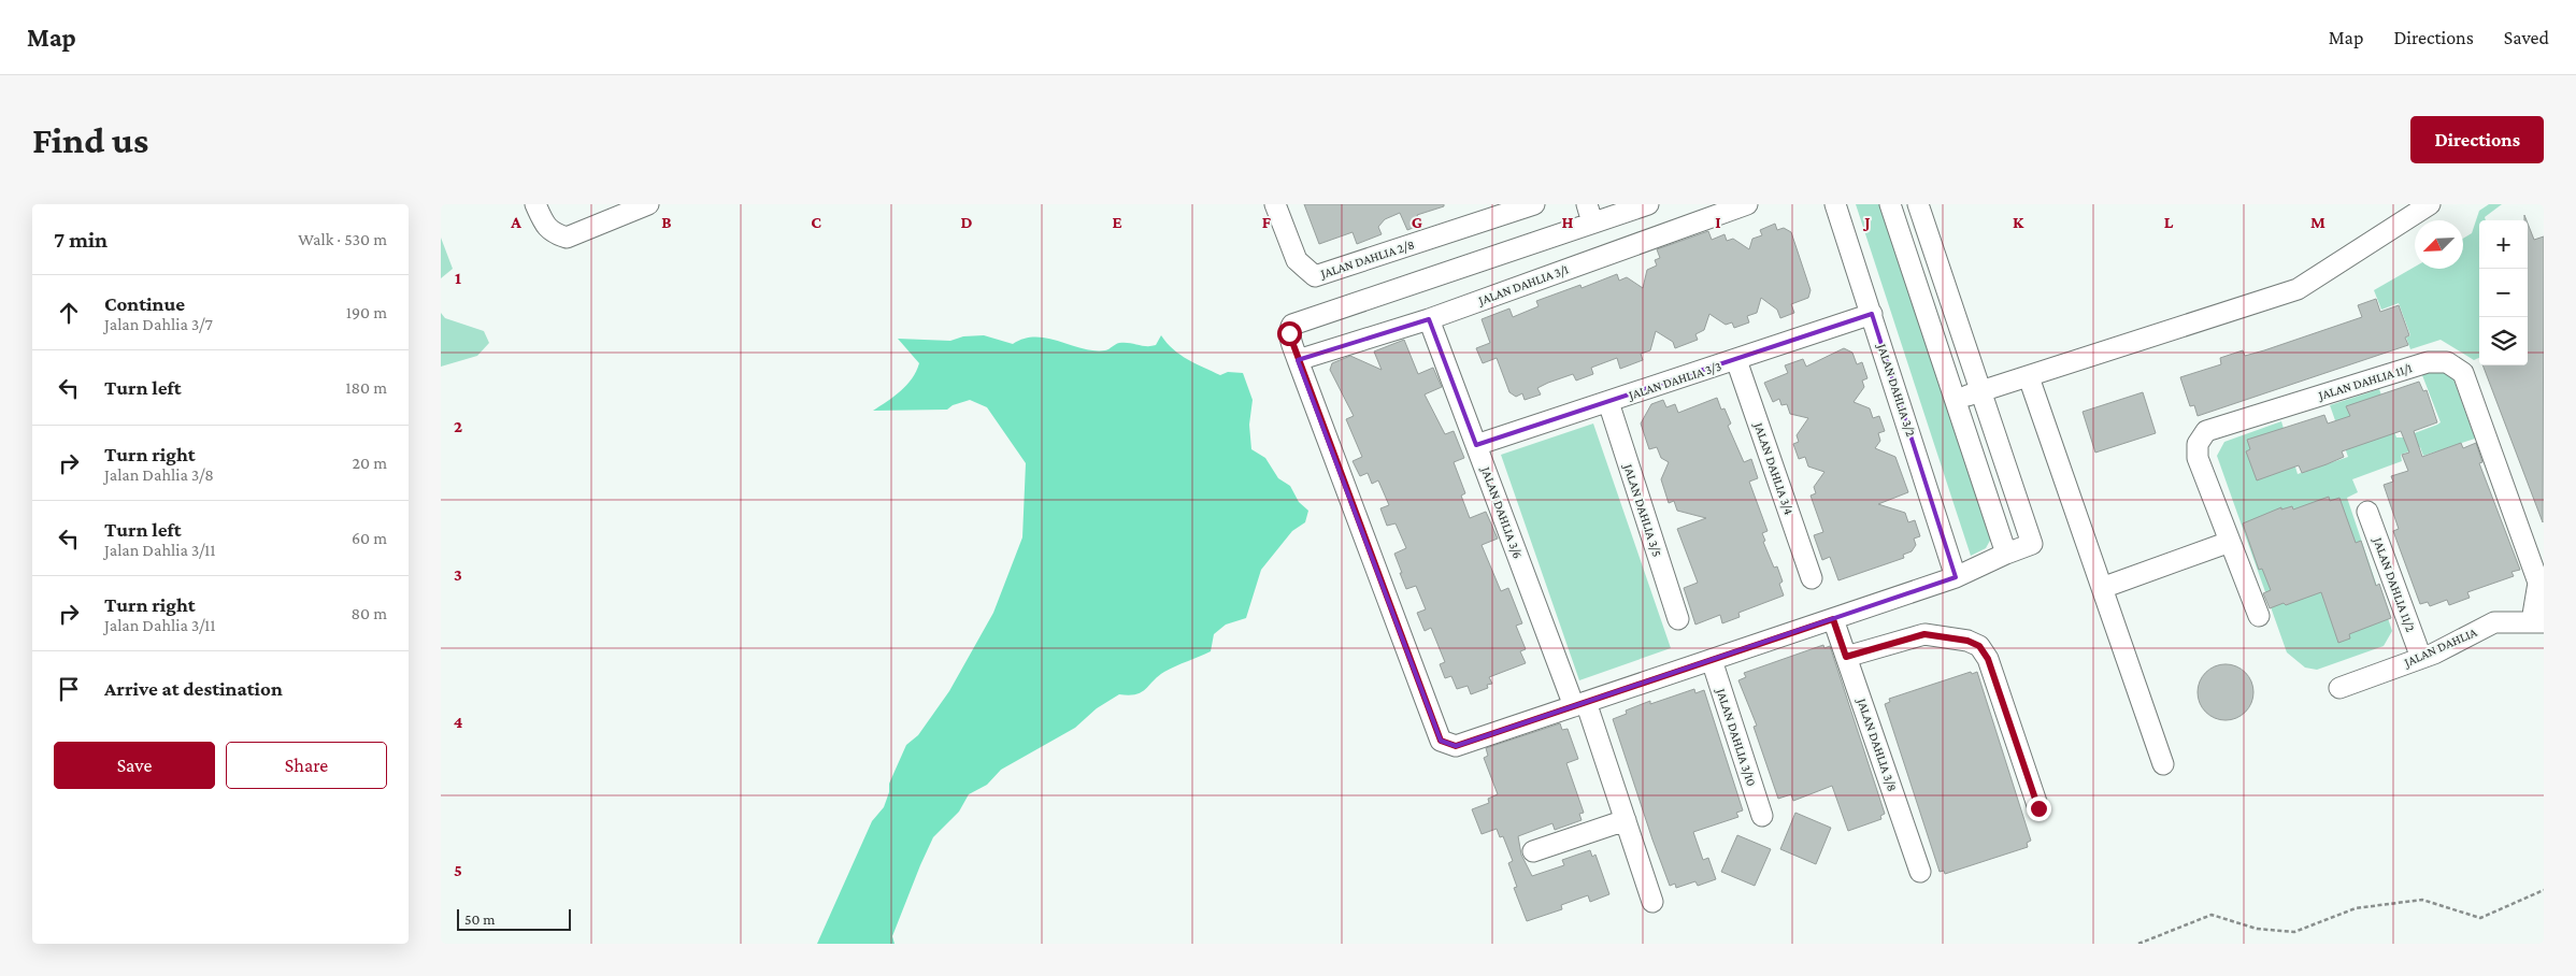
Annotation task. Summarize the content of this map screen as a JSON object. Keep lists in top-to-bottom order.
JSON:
{
  "streets": {
    "street": [
      "JALAN DAHLIA 2/8",
      "JALAN DAHLIA 3/1",
      "JALAN DAHLIA 3/3",
      "JALAN DAHLIA 11/1",
      "JALAN DAHLIA 3/2",
      "JALAN DAHLIA 3/4",
      "JALAN DAHLIA 3/5",
      "JALAN DAHLIA 3/6",
      "JALAN DAHLIA 11/2",
      "JALAN DAHLIA",
      "JALAN DAHLIA 3/10",
      "JALAN DAHLIA 3/8"
    ]
  },
  "crossings": [
    ["JALAN DAHLIA 3/1", "JALAN DAHLIA 3/6"],
    ["JALAN DAHLIA 3/3", "JALAN DAHLIA 3/2"],
    ["JALAN DAHLIA 3/3", "JALAN DAHLIA 3/4"],
    ["JALAN DAHLIA 3/3", "JALAN DAHLIA 3/5"],
    ["JALAN DAHLIA 3/3", "JALAN DAHLIA 3/6"],
    ["JALAN DAHLIA 11/1", "JALAN DAHLIA"],
    ["JALAN DAHLIA 11/2", "JALAN DAHLIA"]
  ],
  "scale_bar": "50 m",
  "north": "bottom left",
  "page": {
    "header": "Map",
    "nav": ["Map", "Directions", "Saved"],
    "buttons": [
      "Directions",
      ["Save", "Share"]
    ],
    "title": "Find us",
    "heading": ["7 min", "Walk · 530 m"],
    "map_buttons": ["+", "−"],
    "list": [
      ["Continue", "Jalan Dahlia 3/7", "190 m"],
      ["Turn left", "180 m"],
      ["Turn right", "Jalan Dahlia 3/8", "20 m"],
      ["Turn left", "Jalan Dahlia 3/11", "60 m"],
      ["Turn right", "Jalan Dahlia 3/11", "80 m"],
      "Arrive at destination"
    ],
    "scale": "50 m"
  },
  "grid": {
    "columns": [
      "A",
      "B",
      "C",
      "D",
      "E",
      "F",
      "G",
      "H",
      "I",
      "J",
      "K",
      "L",
      "M"
    ],
    "rows": [
      "1",
      "2",
      "3",
      "4",
      "5"
    ]
  }
}
